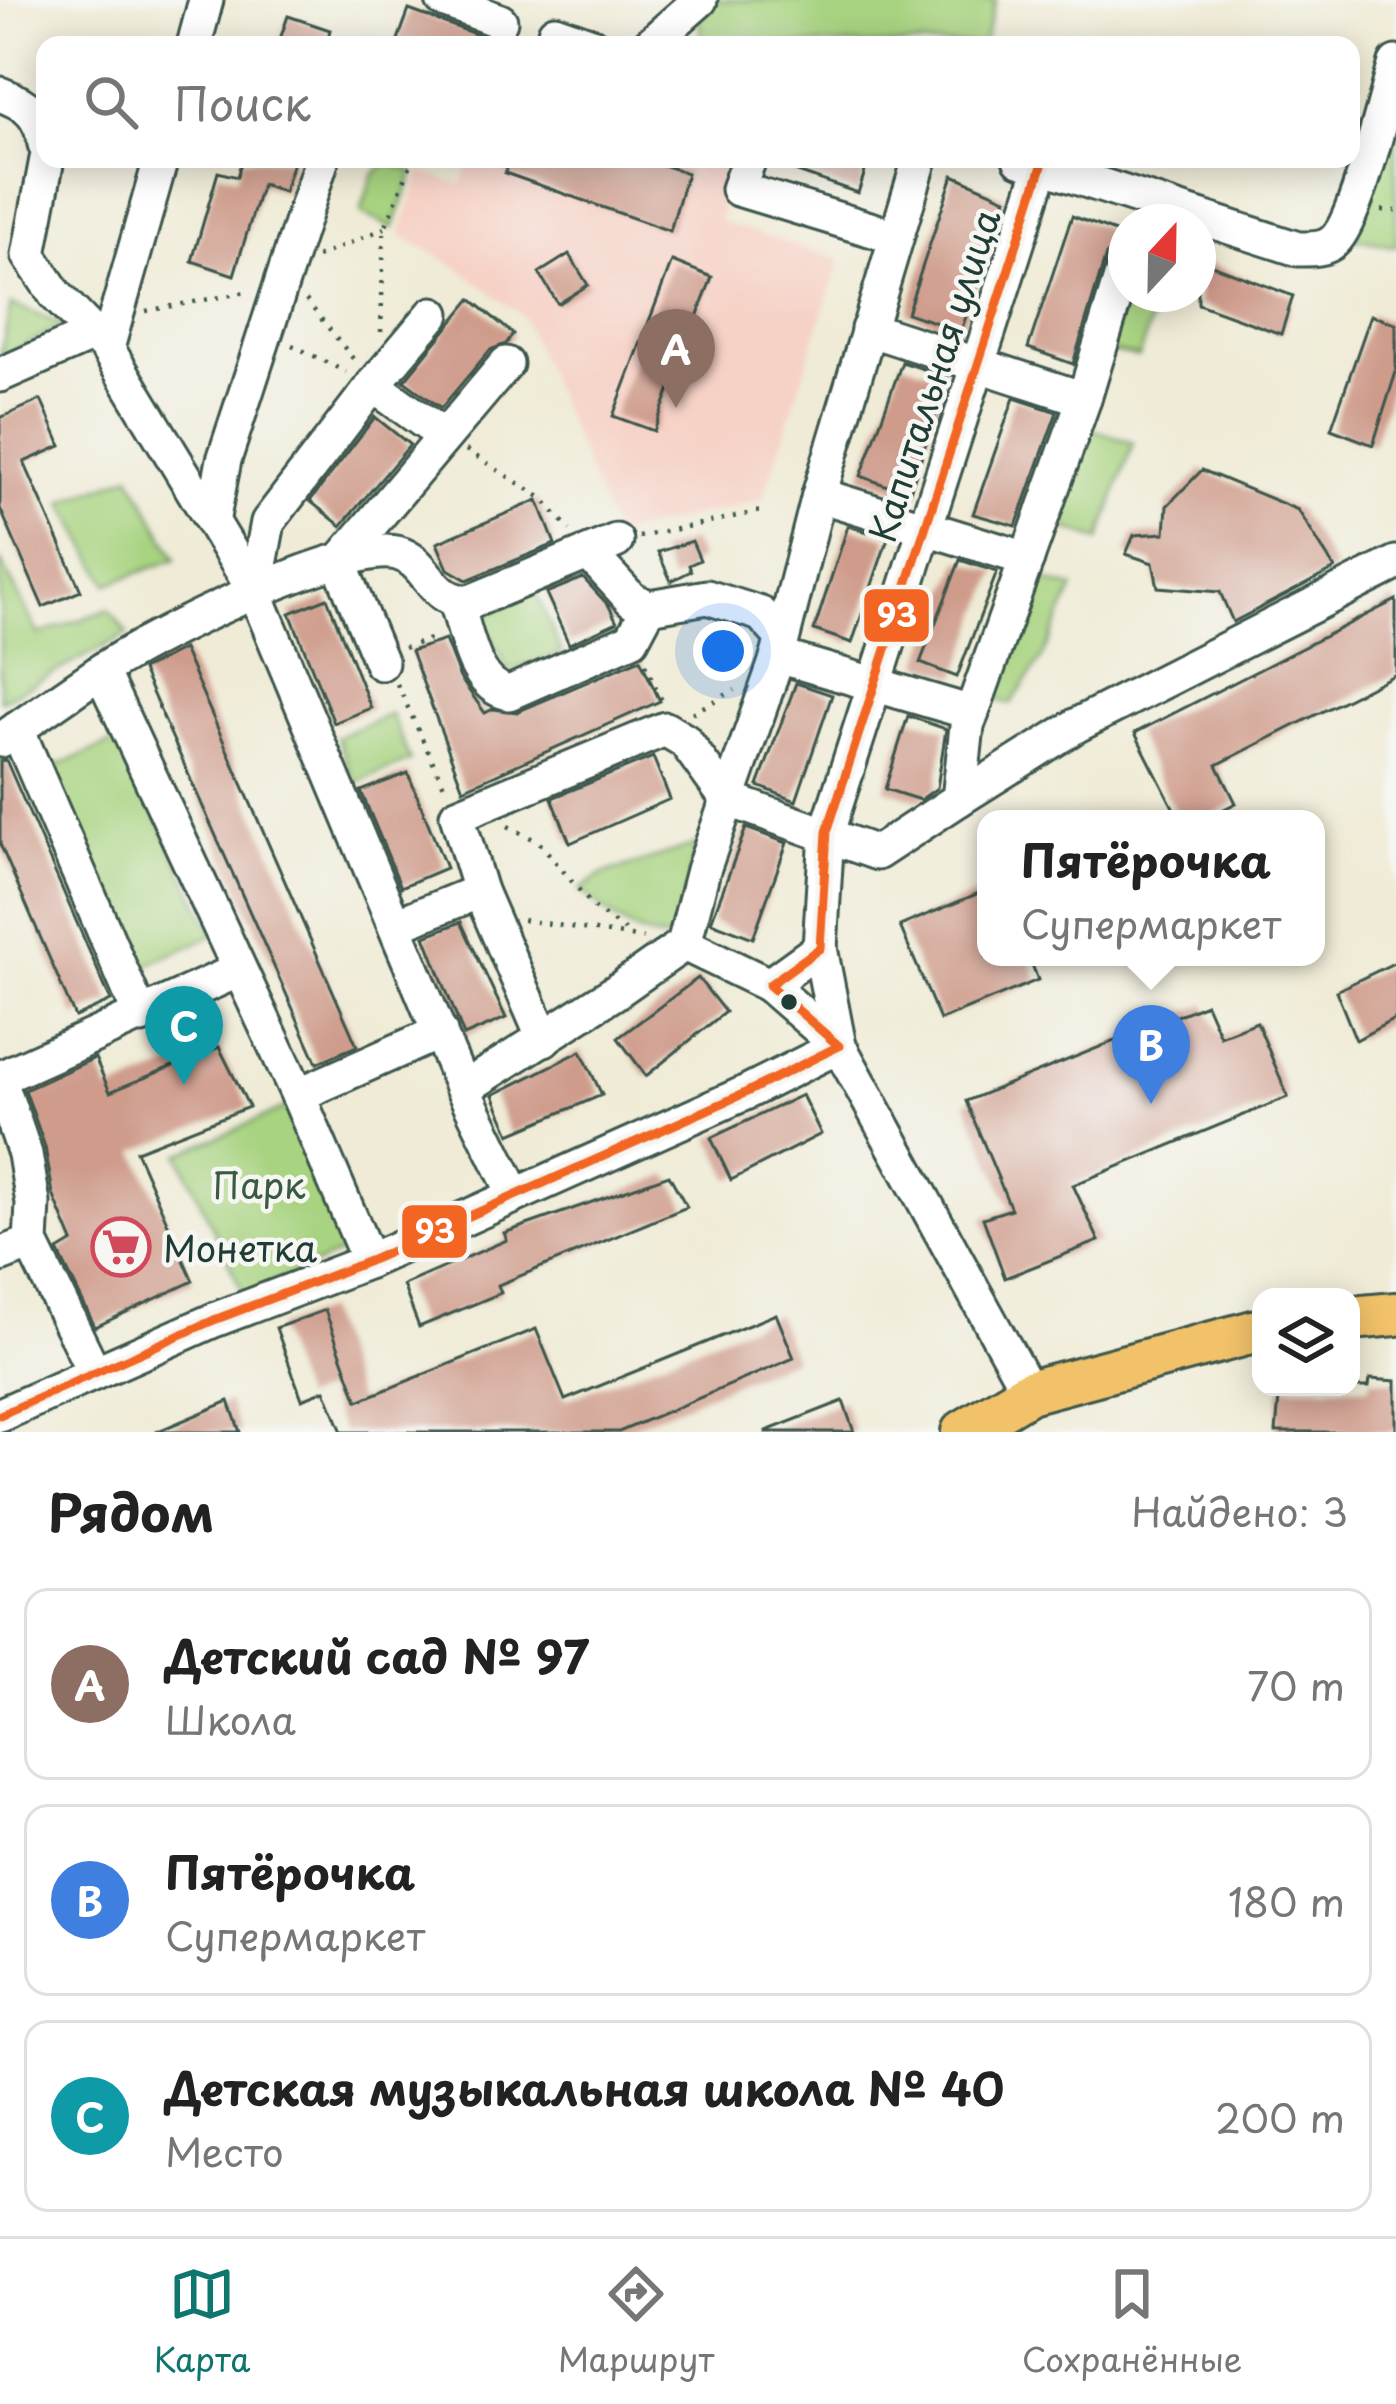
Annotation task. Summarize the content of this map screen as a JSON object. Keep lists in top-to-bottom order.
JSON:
{
  "streets": {
    "street": ["Капитальная улица"]
  },
  "parks": ["Парк"],
  "places": {
    "supermarket": ["Монетка"]
  },
  "lines": ["transit line 93"],
  "north": "top",
  "page": {
    "search": "Поиск",
    "pins": ["A", "C", "B"],
    "popup": ["Пятёрочка", "Супермаркет"],
    "heading": ["Рядом", "Найдено: 3"],
    "list": [
      {
        "mark": "A",
        "name": "Детский сад № 97",
        "note": "Школа",
        "value": "70 m"
      },
      {
        "mark": "B",
        "name": "Пятёрочка",
        "note": "Супермаркет",
        "value": "180 m"
      },
      {
        "mark": "C",
        "name": "Детская музыкальная школа № 40",
        "note": "Место",
        "value": "200 m"
      }
    ],
    "nav": ["Карта", "Маршрут", "Сохранённые"]
  }
}
